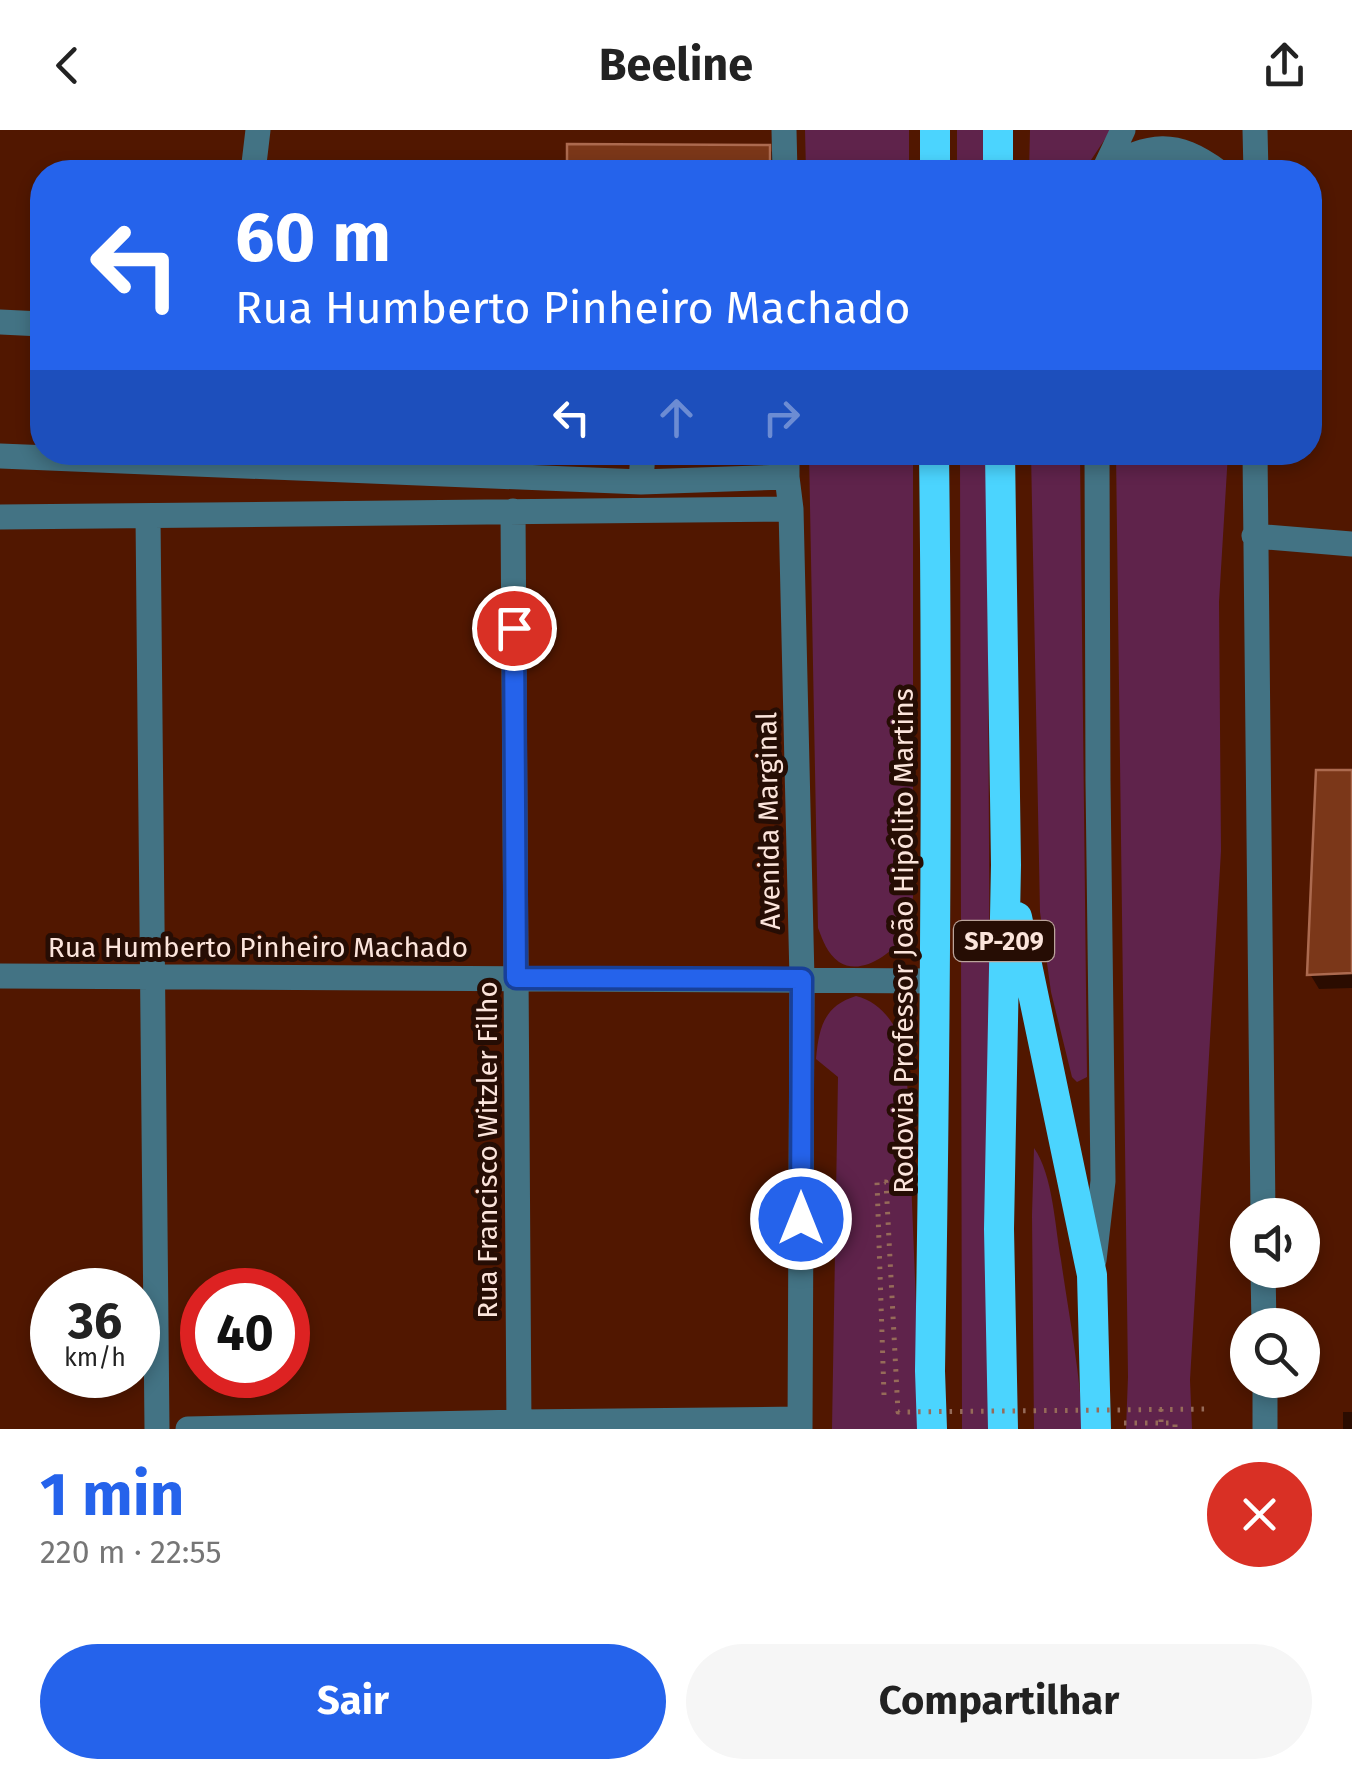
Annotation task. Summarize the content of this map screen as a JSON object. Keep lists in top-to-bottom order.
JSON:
{
  "streets": {
    "highway": ["Rodovia Professor João Hipólito Martins", "SP-209"],
    "street": ["Avenida Marginal", "Rua Humberto Pinheiro Machado", "Rua Francisco Witzler Filho"]
  },
  "crossings": [
    ["Avenida Marginal", "Rua Humberto Pinheiro Machado"],
    ["Rodovia Professor João Hipólito Martins", "Rua Humberto Pinheiro Machado"],
    ["Rua Humberto Pinheiro Machado", "Rua Francisco Witzler Filho"]
  ],
  "page": {
    "header": "Beeline",
    "turn": ["60 m", "Rua Humberto Pinheiro Machado"],
    "speed": "36 km/h",
    "limit": "40",
    "heading": ["1 min", "220 m · 22:55"],
    "buttons": ["Sair", "Compartilhar"]
  }
}
